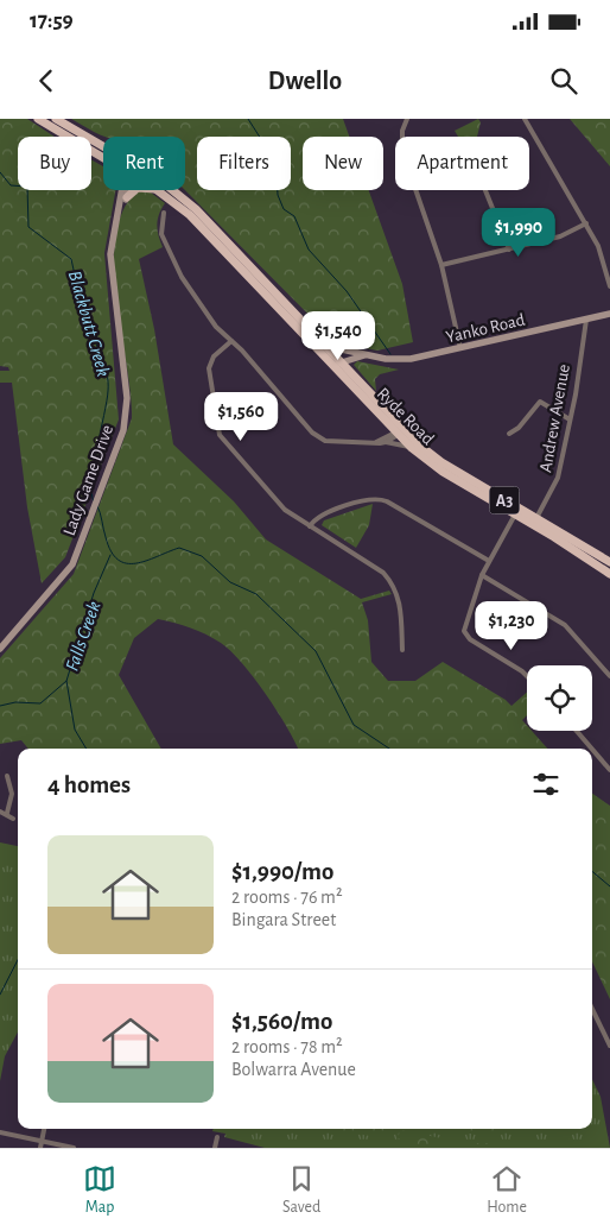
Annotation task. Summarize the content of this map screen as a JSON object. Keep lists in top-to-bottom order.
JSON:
{
  "streets": {
    "highway": ["Ryde Road", "A3"],
    "main road": ["Yanko Road", "Lady Game Drive"],
    "street": ["Andrew Avenue"]
  },
  "crossings": [
    ["Yanko Road", "Ryde Road"],
    ["Yanko Road", "Andrew Avenue"],
    ["Ryde Road", "Andrew Avenue"]
  ],
  "water": ["Blackbutt Creek", "Falls Creek"],
  "page": {
    "status": "17:59",
    "header": "Dwello",
    "chip": [
      "Buy",
      "Rent",
      "Filters",
      "New",
      "Apartment"
    ],
    "price": [
      "$1,990",
      "$1,540",
      "$1,560",
      "$1,230"
    ],
    "heading": "4 homes",
    "list": [
      {
        "name": "$1,990/mo",
        "note": "2 rooms · 76 m² · Bingara Street"
      },
      {
        "name": "$1,560/mo",
        "note": "2 rooms · 78 m² · Bolwarra Avenue"
      }
    ],
    "tabs": ["Map", "Saved", "Home"]
  }
}
